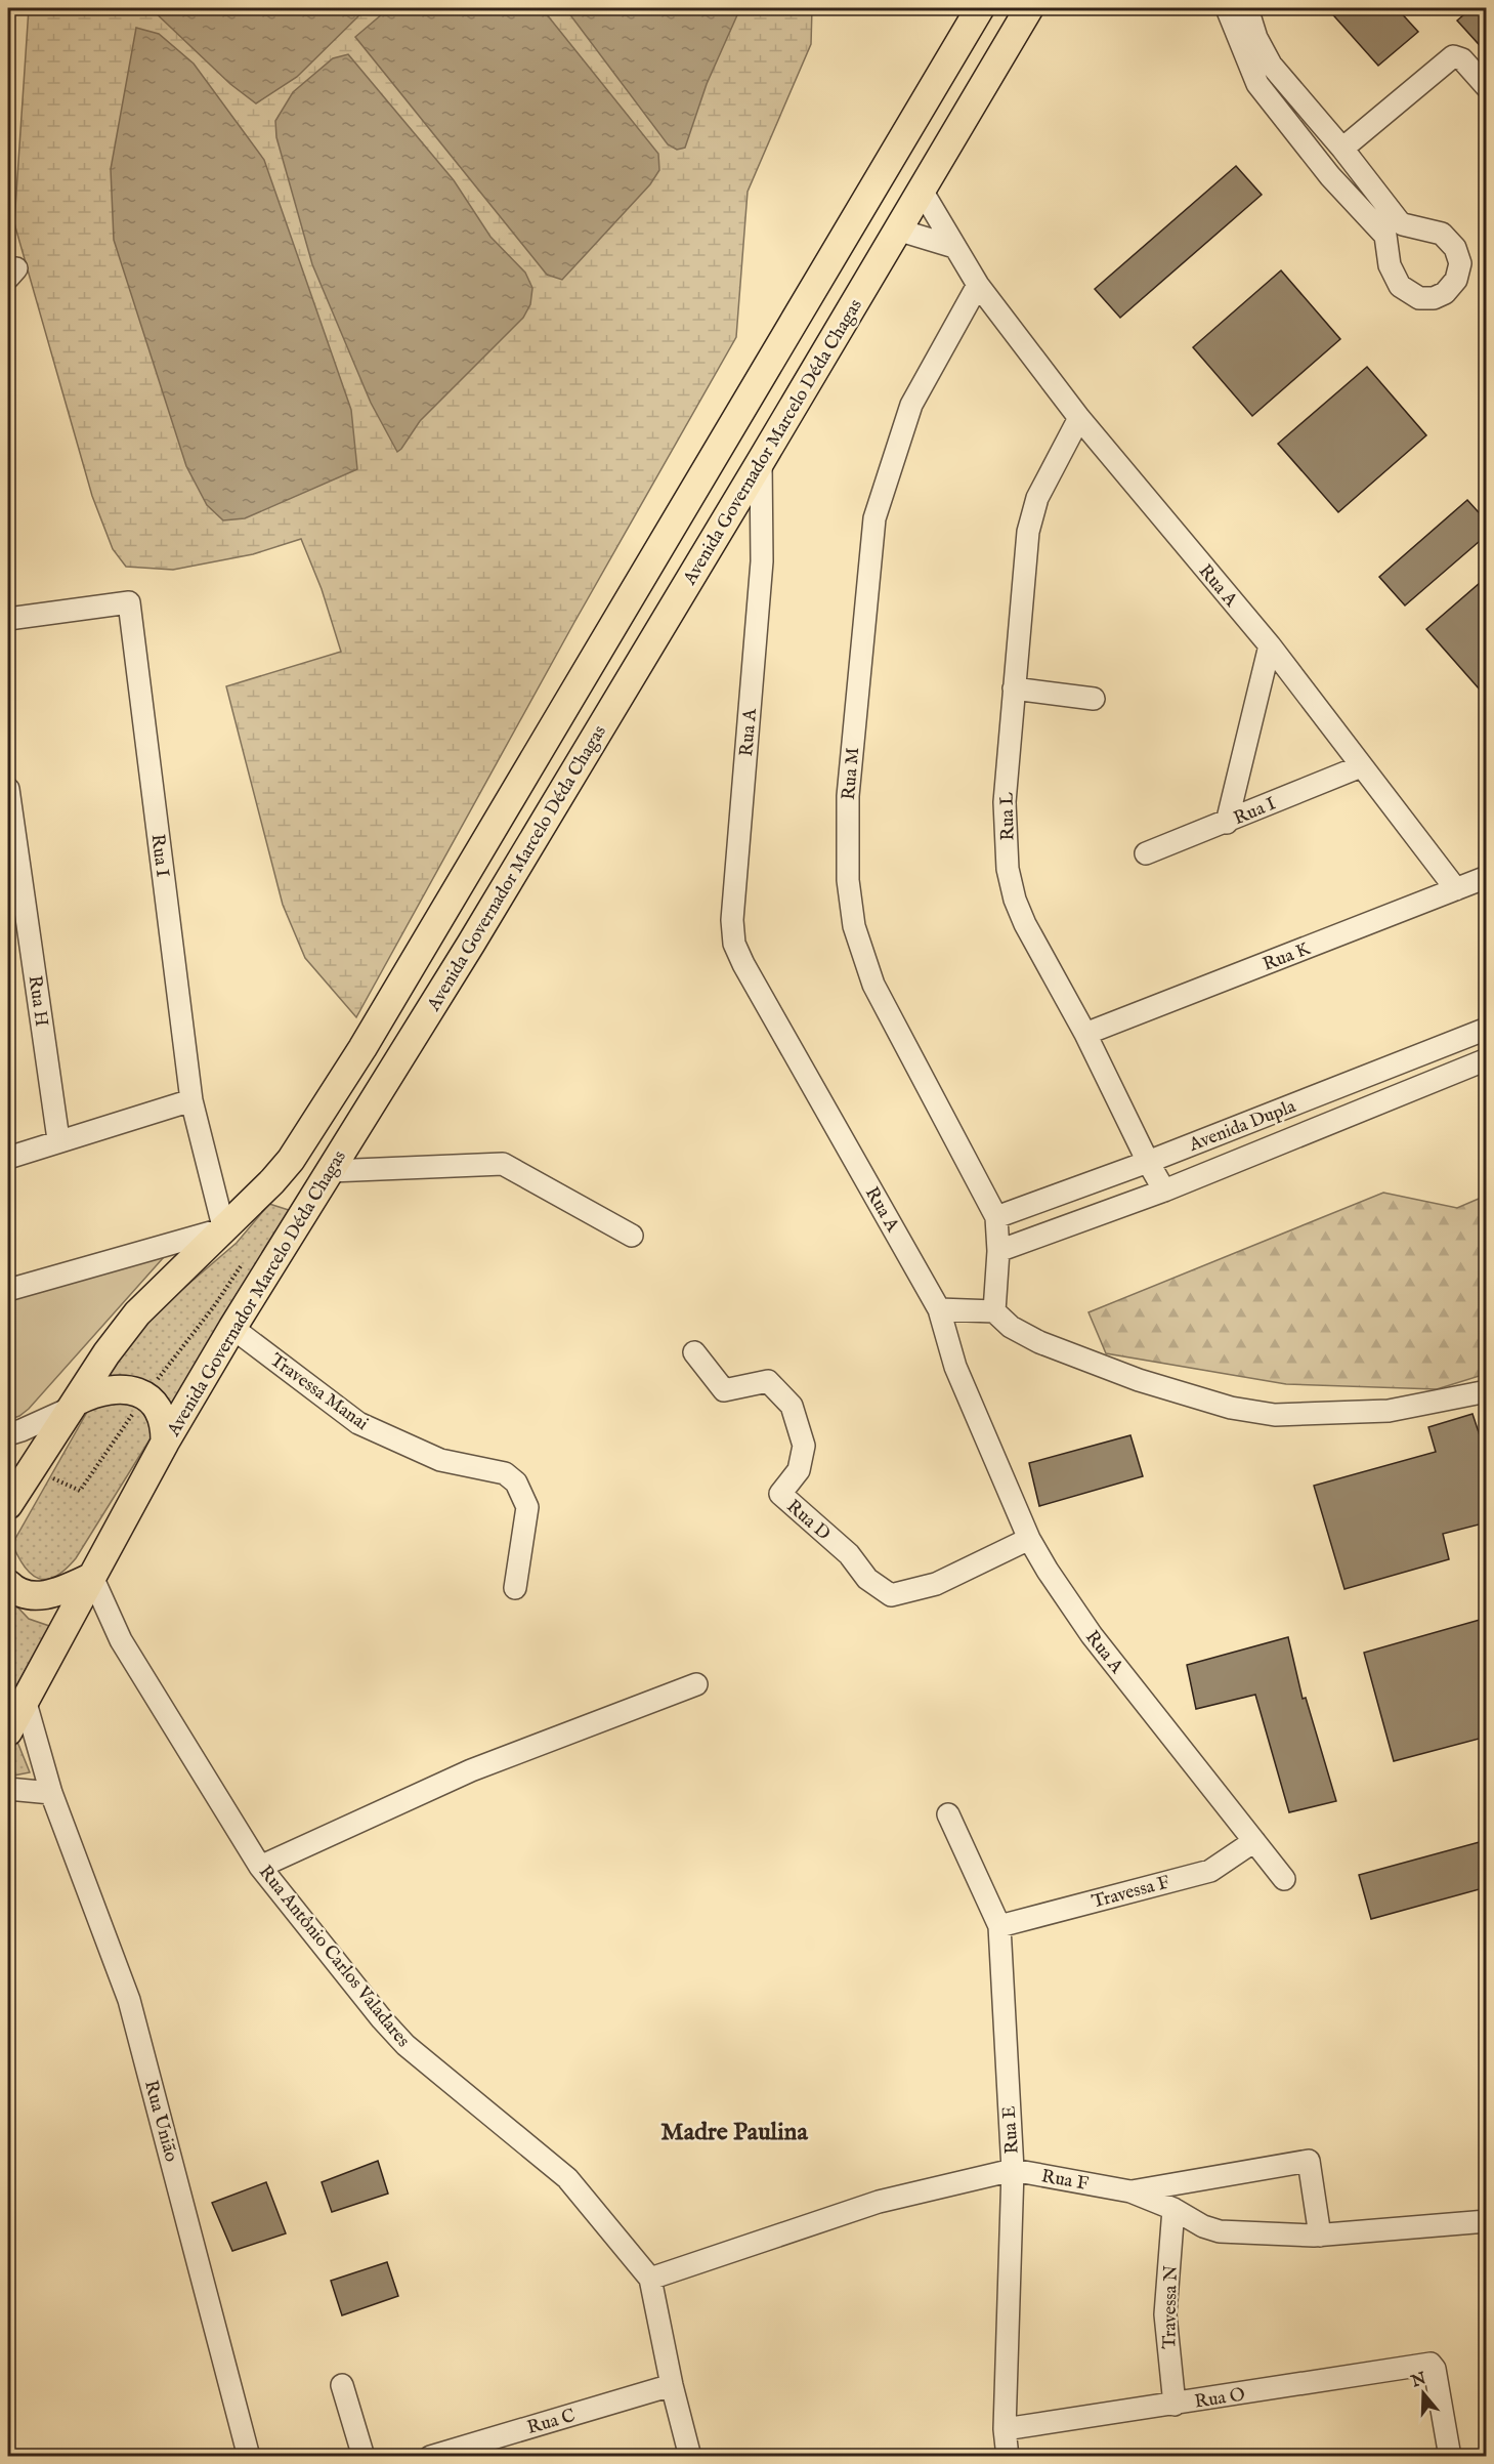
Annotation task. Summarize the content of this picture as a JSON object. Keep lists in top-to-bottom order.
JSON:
{
  "streets": {
    "main road": ["Avenida Governador Marcelo Déda Chagas"],
    "street": [
      "Rua A",
      "Rua M",
      "Rua I",
      "Rua L",
      "Rua K",
      "Rua H",
      "Avenida Dupla",
      "Travessa Manai",
      "Rua D",
      "Travessa F",
      "Rua Antônio Carlos Valadares",
      "Rua União",
      "Rua E",
      "Rua F",
      "Travessa N",
      "Rua O",
      "Rua C"
    ]
  },
  "crossings": [
    ["Avenida Governador Marcelo Déda Chagas", "Rua A"],
    ["Avenida Governador Marcelo Déda Chagas", "Rua I"],
    ["Avenida Governador Marcelo Déda Chagas", "Travessa Manai"],
    ["Avenida Governador Marcelo Déda Chagas", "Rua Antônio Carlos Valadares"],
    ["Avenida Governador Marcelo Déda Chagas", "Rua União"],
    ["Rua A", "Rua M"],
    ["Rua A", "Rua I"],
    ["Rua A", "Rua L"],
    ["Rua A", "Rua K"],
    ["Rua A", "Rua D"],
    ["Rua A", "Travessa F"],
    ["Rua M", "Avenida Dupla"],
    ["Rua L", "Rua K"],
    ["Rua L", "Avenida Dupla"],
    ["Travessa F", "Rua E"],
    ["Rua Antônio Carlos Valadares", "Rua F"],
    ["Rua Antônio Carlos Valadares", "Rua C"],
    ["Rua E", "Rua F"],
    ["Rua E", "Rua O"],
    ["Rua F", "Travessa N"],
    ["Travessa N", "Rua O"]
  ],
  "districts": ["Madre Paulina"],
  "north": "top"
}
